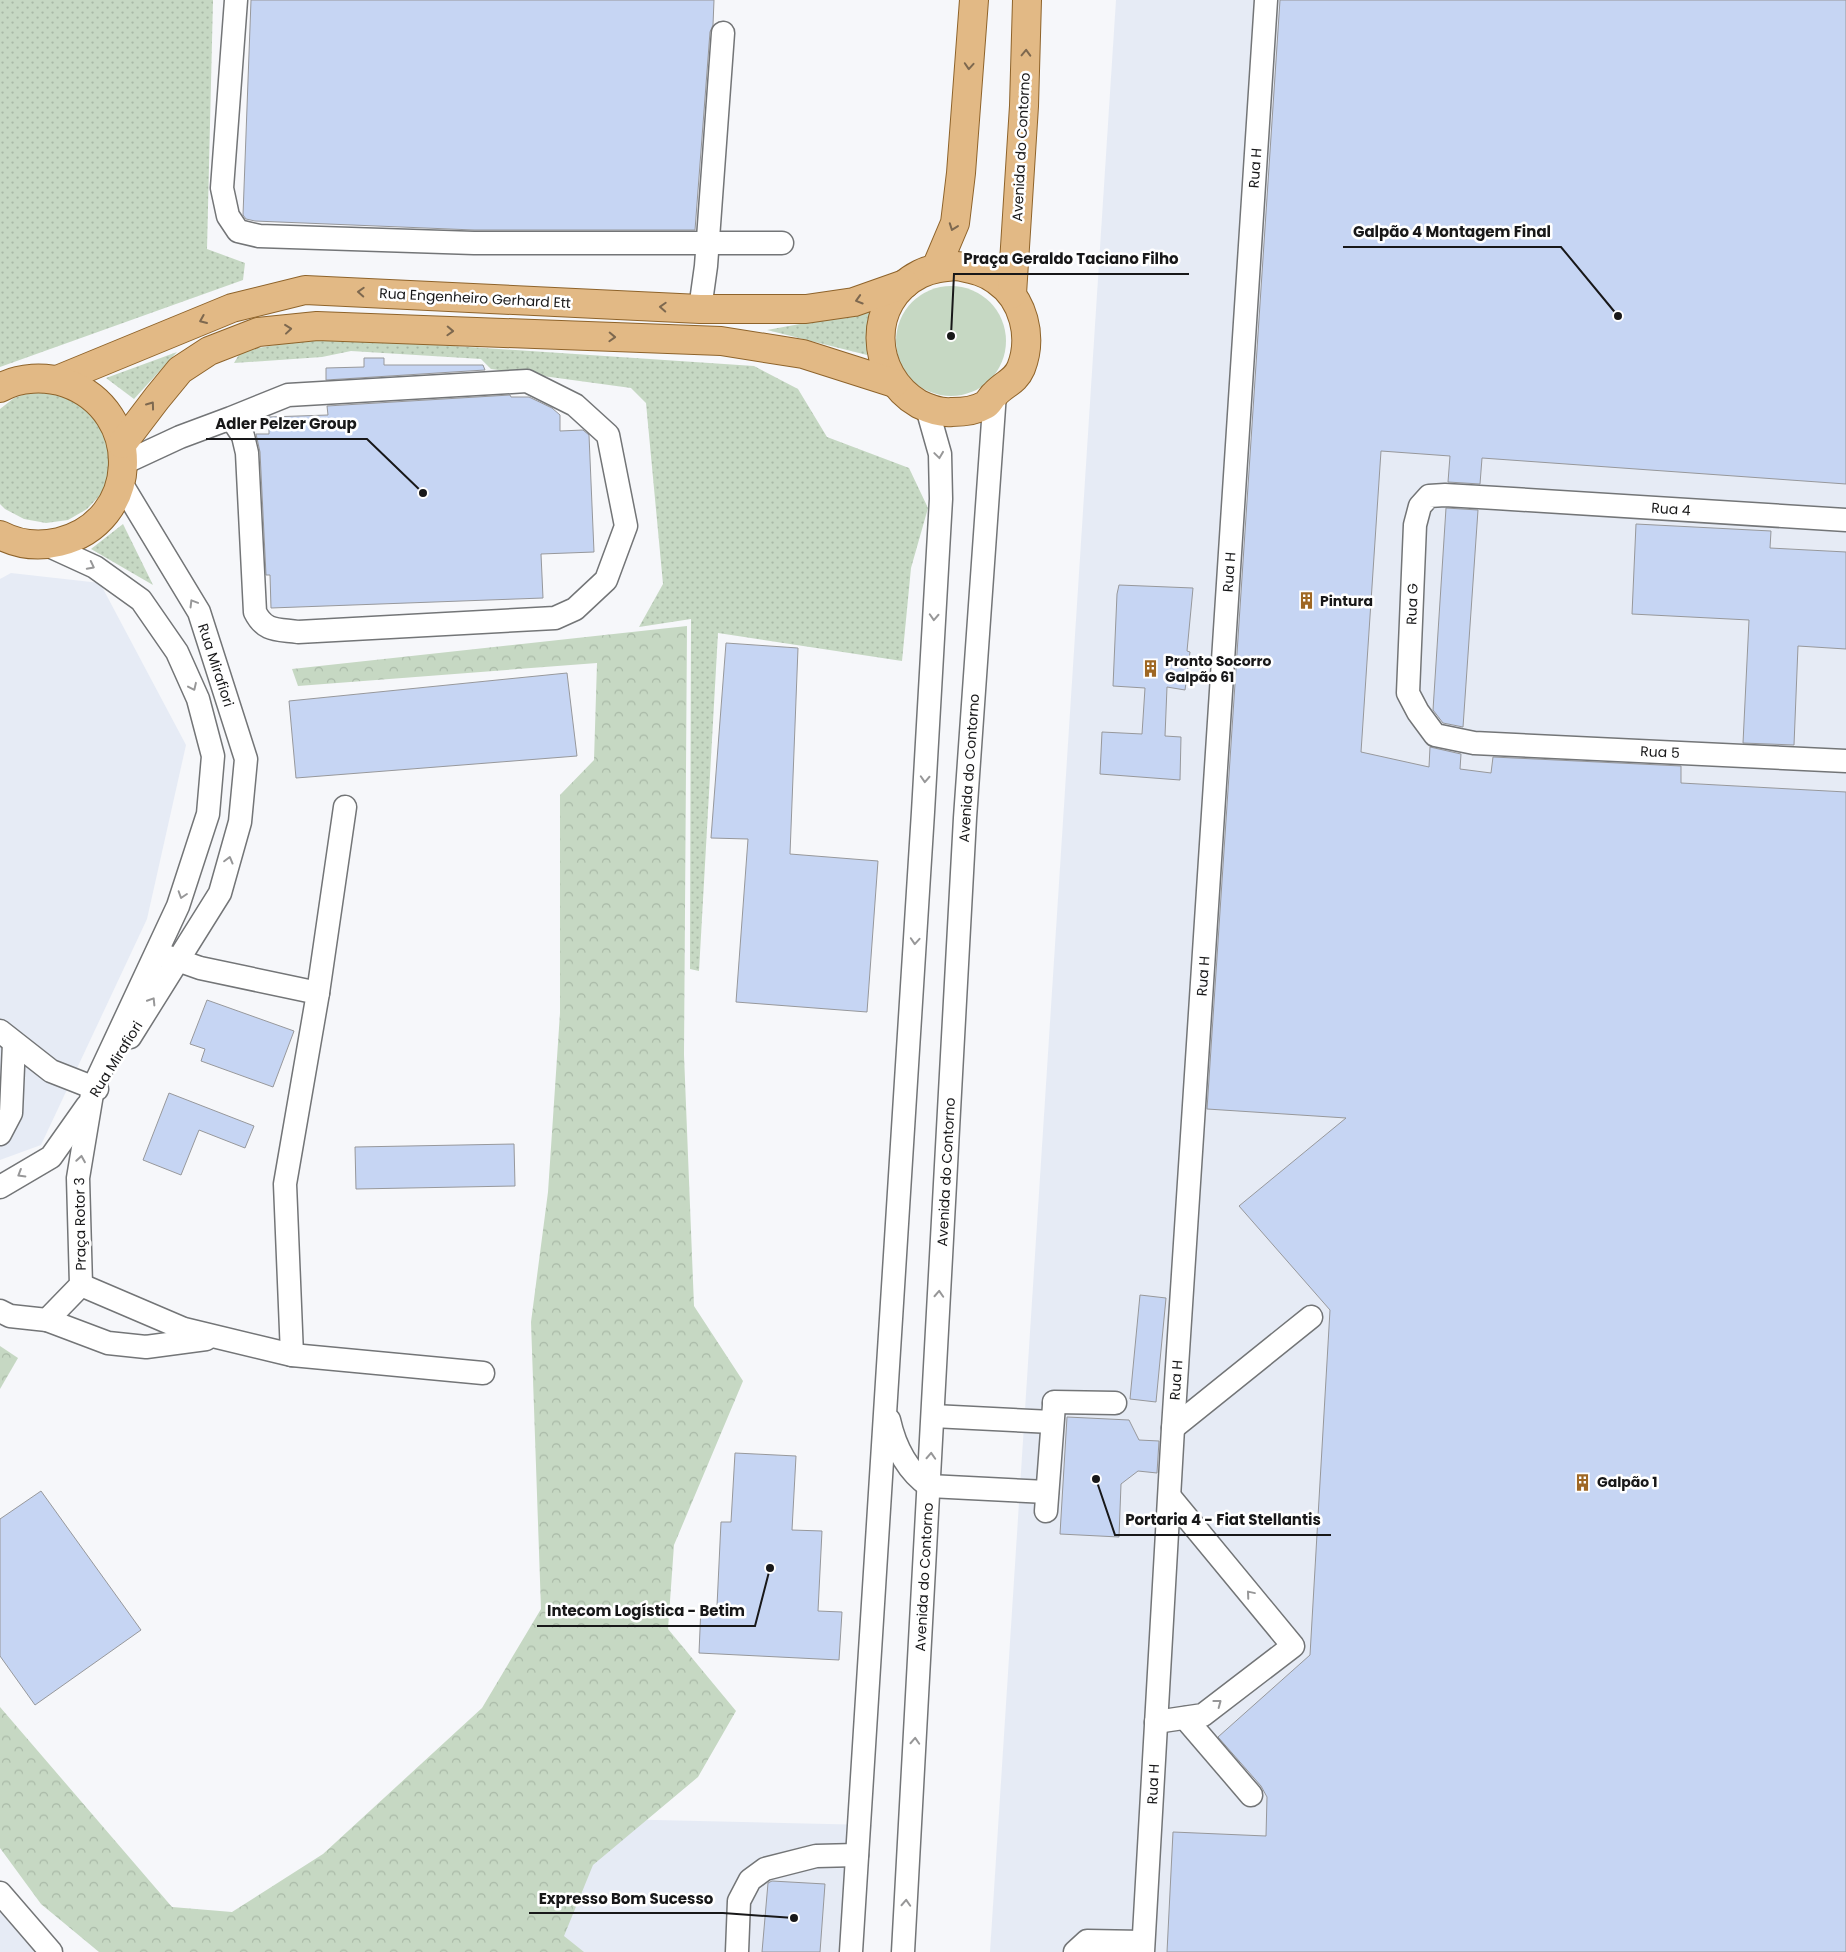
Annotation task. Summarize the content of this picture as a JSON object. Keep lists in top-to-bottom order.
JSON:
{
  "streets": {
    "main road": ["Avenida do Contorno", "Rua Engenheiro Gerhard Ett"],
    "street": [
      "Rua H",
      "Rua 4",
      "Rua G",
      "Rua Mirafiori",
      "Rua 5",
      "Praça Rotor 3"
    ]
  },
  "crossings": [
    ["Avenida do Contorno", "Rua Engenheiro Gerhard Ett"],
    ["Rua 4", "Rua G"],
    ["Rua G", "Rua 5"],
    ["Rua Mirafiori", "Praça Rotor 3"]
  ],
  "one_way": ["Avenida do Contorno"],
  "places": {
    "other": [
      "Galpão 4 Montagem Final",
      "Praça Geraldo Taciano Filho",
      "Adler Pelzer Group",
      "Portaria 4 - Fiat Stellantis",
      "Intecom Logística - Betim",
      "Expresso Bom Sucesso"
    ],
    "building": ["Pintura", "Pronto Socorro Galpão 61", "Galpão 1"]
  }
}
